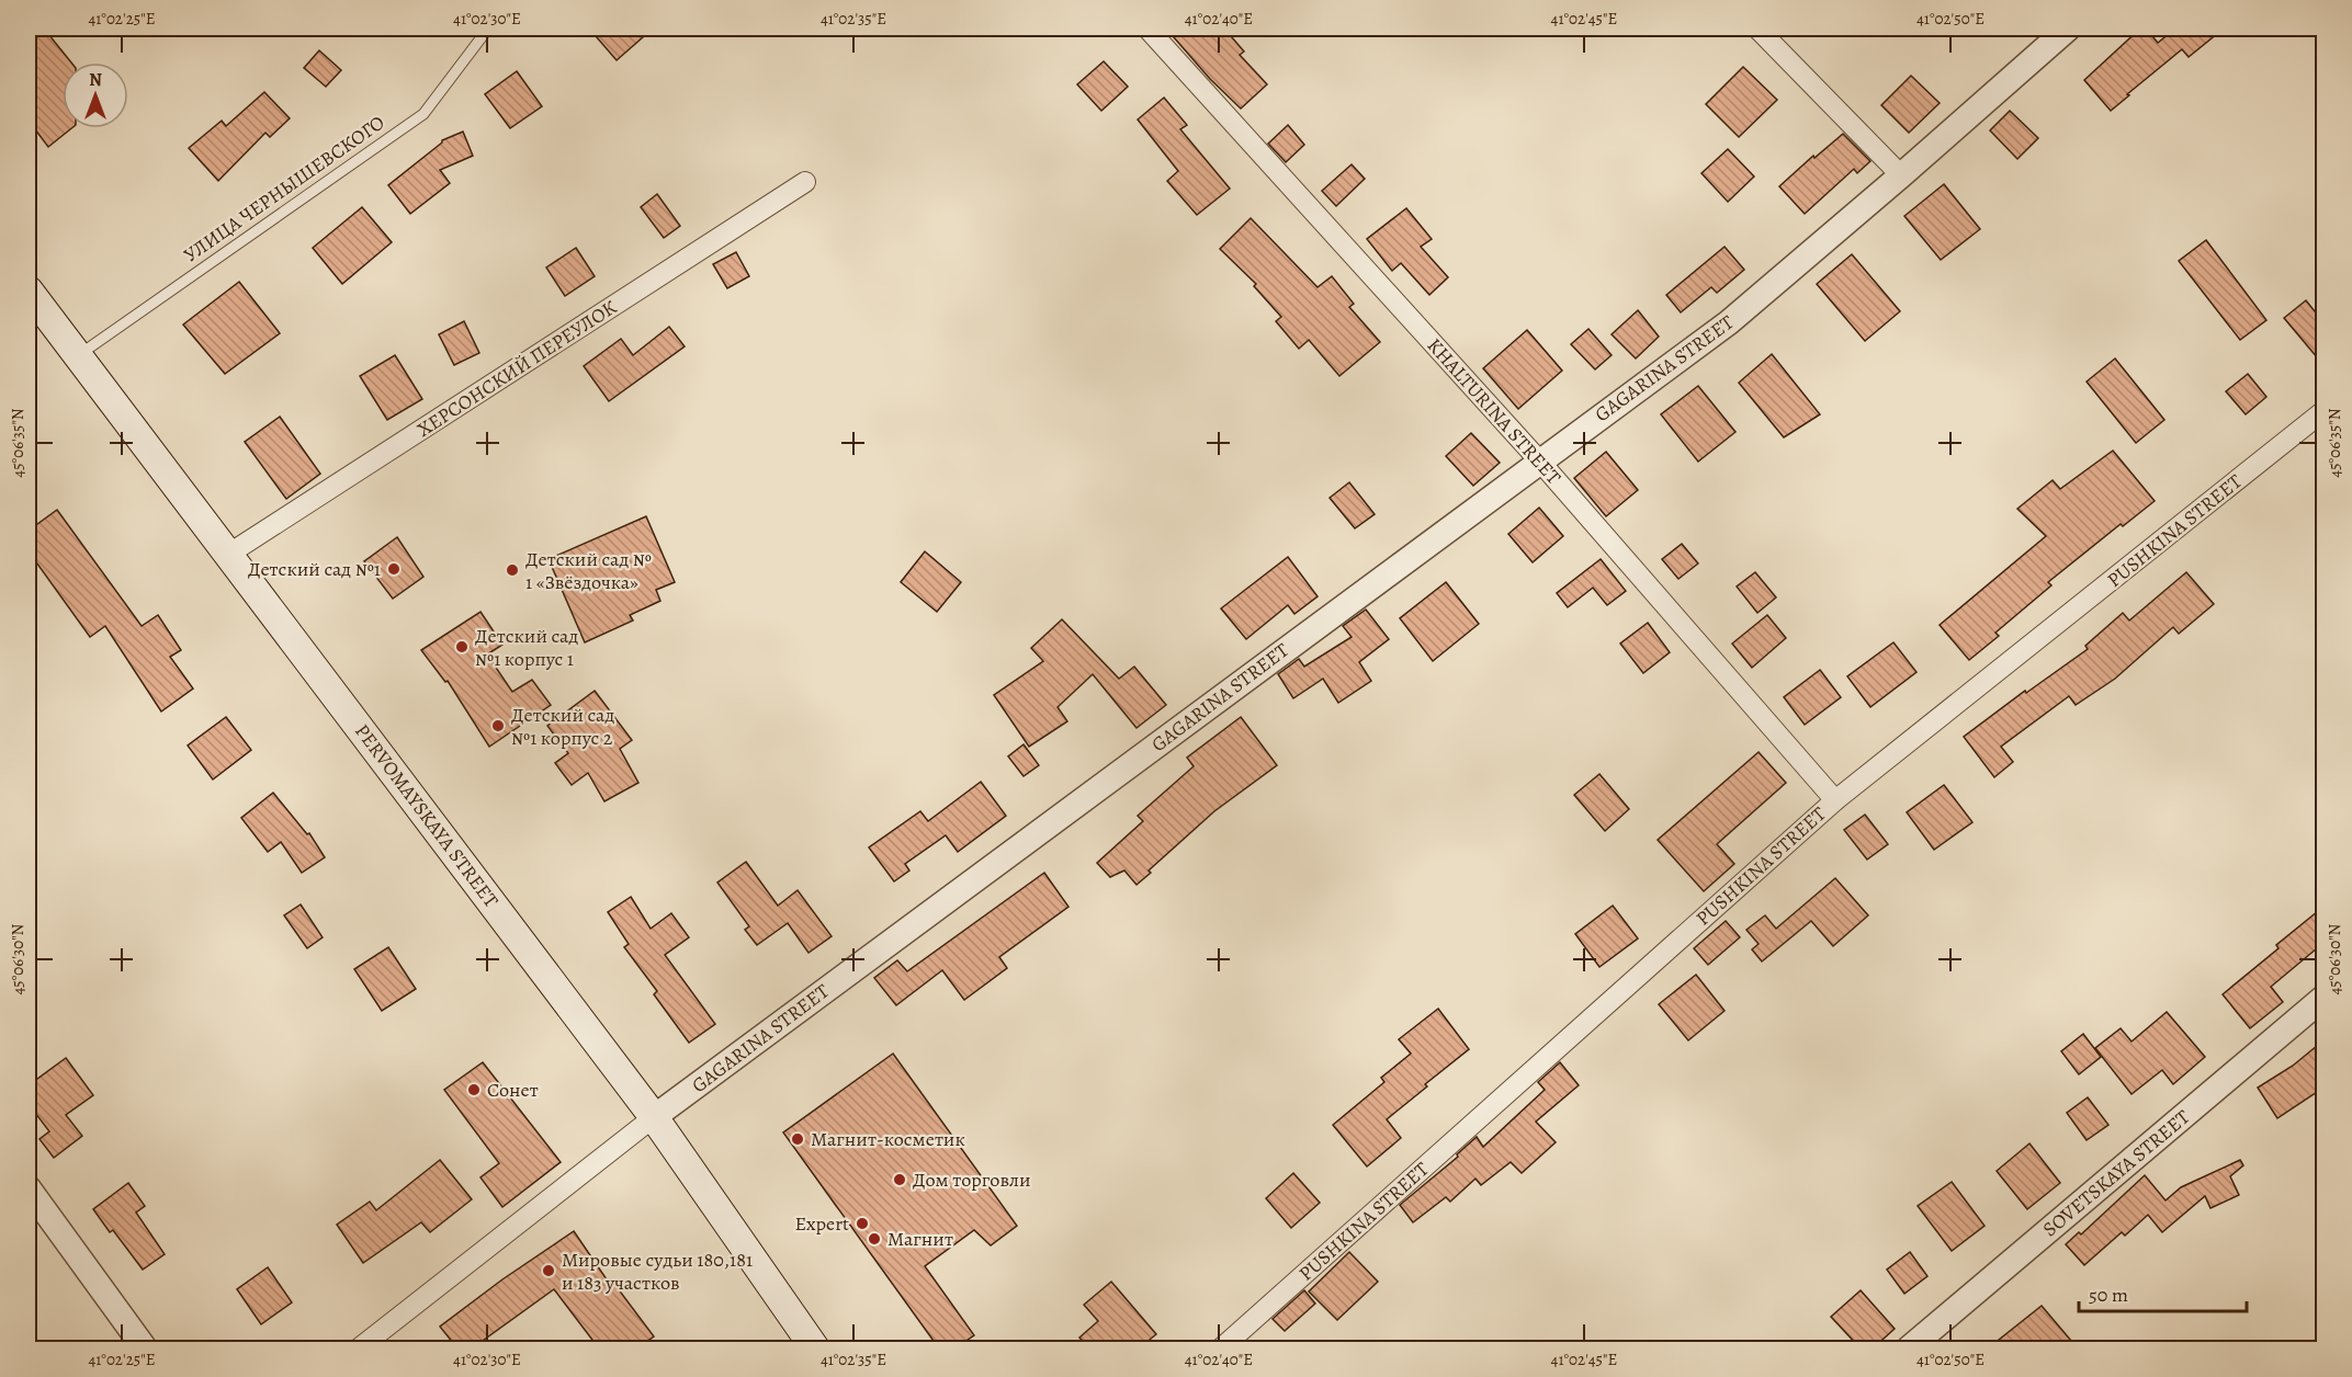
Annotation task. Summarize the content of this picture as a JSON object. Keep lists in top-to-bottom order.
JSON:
{
  "streets": {
    "main road": ["PERVOMAYSKAYA STREET"],
    "street": [
      "ХЕРСОНСКИЙ ПЕРЕУЛОК",
      "GAGARINA STREET",
      "KHALTURINA STREET",
      "PUSHKINA STREET",
      "SOVETSKAYA STREET"
    ],
    "lane": ["УЛИЦА ЧЕРНЫШЕВСКОГО"]
  },
  "crossings": [
    ["УЛИЦА ЧЕРНЫШЕВСКОГО", "PERVOMAYSKAYA STREET"],
    ["ХЕРСОНСКИЙ ПЕРЕУЛОК", "PERVOMAYSKAYA STREET"],
    ["GAGARINA STREET", "KHALTURINA STREET"],
    ["GAGARINA STREET", "PERVOMAYSKAYA STREET"],
    ["KHALTURINA STREET", "PUSHKINA STREET"]
  ],
  "places": [
    "Детский сад №1",
    "Детский сад № 1 «Звёздочка»",
    "Детский сад №1 корпус 1",
    "Детский сад №1 корпус 2",
    "Сонет",
    "Магнит-косметик",
    "Дом торговли",
    "Expert",
    "Магнит",
    "Мировые судьи 180,181 и 183 участков"
  ],
  "scale_bar": "50 m",
  "north": "top",
  "coordinates": [
    "41°02'25\"E",
    "41°02'30\"E",
    "41°02'35\"E",
    "41°02'40\"E",
    "41°02'45\"E",
    "41°02'50\"E",
    "45°06'35\"N",
    "45°06'30\"N"
  ]
}
